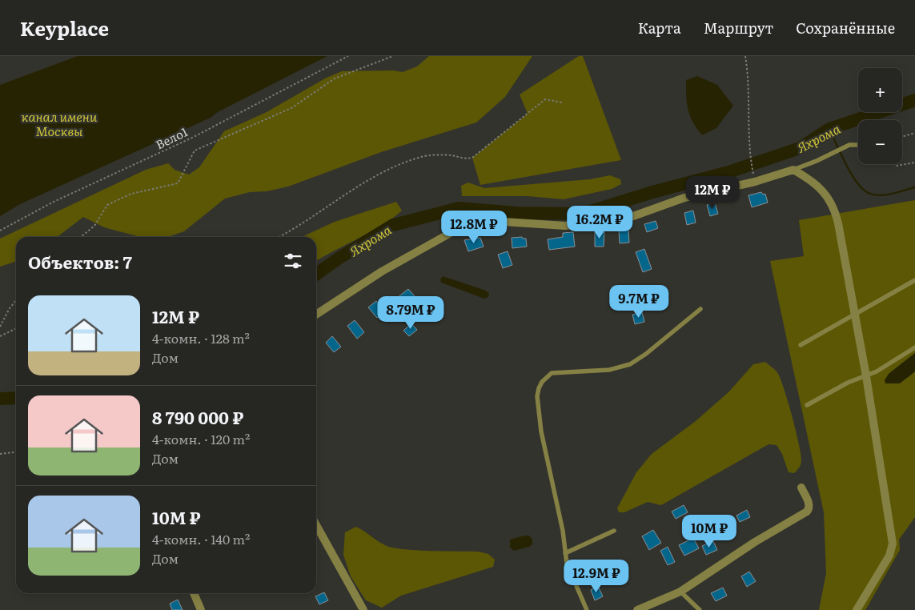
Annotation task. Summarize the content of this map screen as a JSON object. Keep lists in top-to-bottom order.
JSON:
{
  "streets": {
    "path": ["Вело1"]
  },
  "water": ["канал имени Москвы", "Яхрома"],
  "page": {
    "header": "Keyplace",
    "nav": ["Карта", "Маршрут", "Сохранённые"],
    "map_buttons": ["+", "−"],
    "price": [
      "12M ₽",
      "16.2M ₽",
      "12.8M ₽",
      "9.7M ₽",
      "8.79M ₽",
      "10M ₽",
      "12.9M ₽"
    ],
    "heading": "Объектов: 7",
    "list": [
      {
        "name": "12M ₽",
        "note": "4-комн. · 128 m² · Дом"
      },
      {
        "name": "8 790 000 ₽",
        "note": "4-комн. · 120 m² · Дом"
      },
      {
        "name": "10M ₽",
        "note": "4-комн. · 140 m² · Дом"
      }
    ]
  }
}
